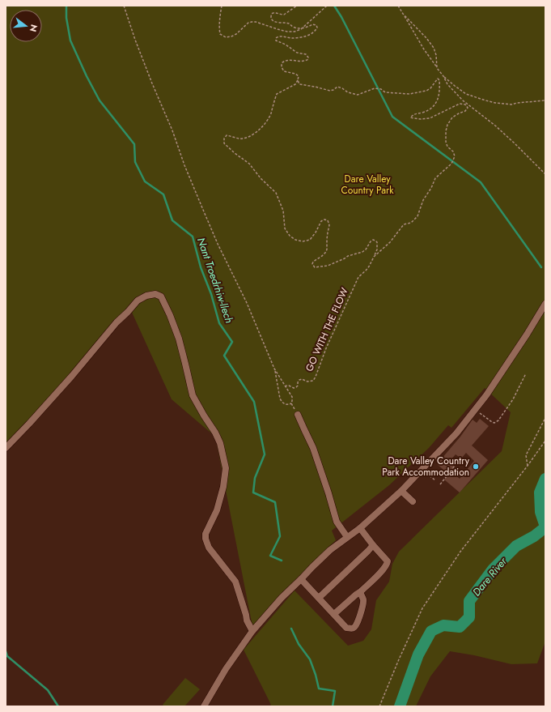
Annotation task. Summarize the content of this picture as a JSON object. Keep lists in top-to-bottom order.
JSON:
{
  "streets": {
    "path": ["GO WITH THE FLOW"]
  },
  "water": ["Nant Troedrhiw-llech", "Dare River"],
  "parks": ["Dare Valley Country Park"],
  "places": ["Dare Valley Country Park Accommodation"],
  "north": "right"
}
